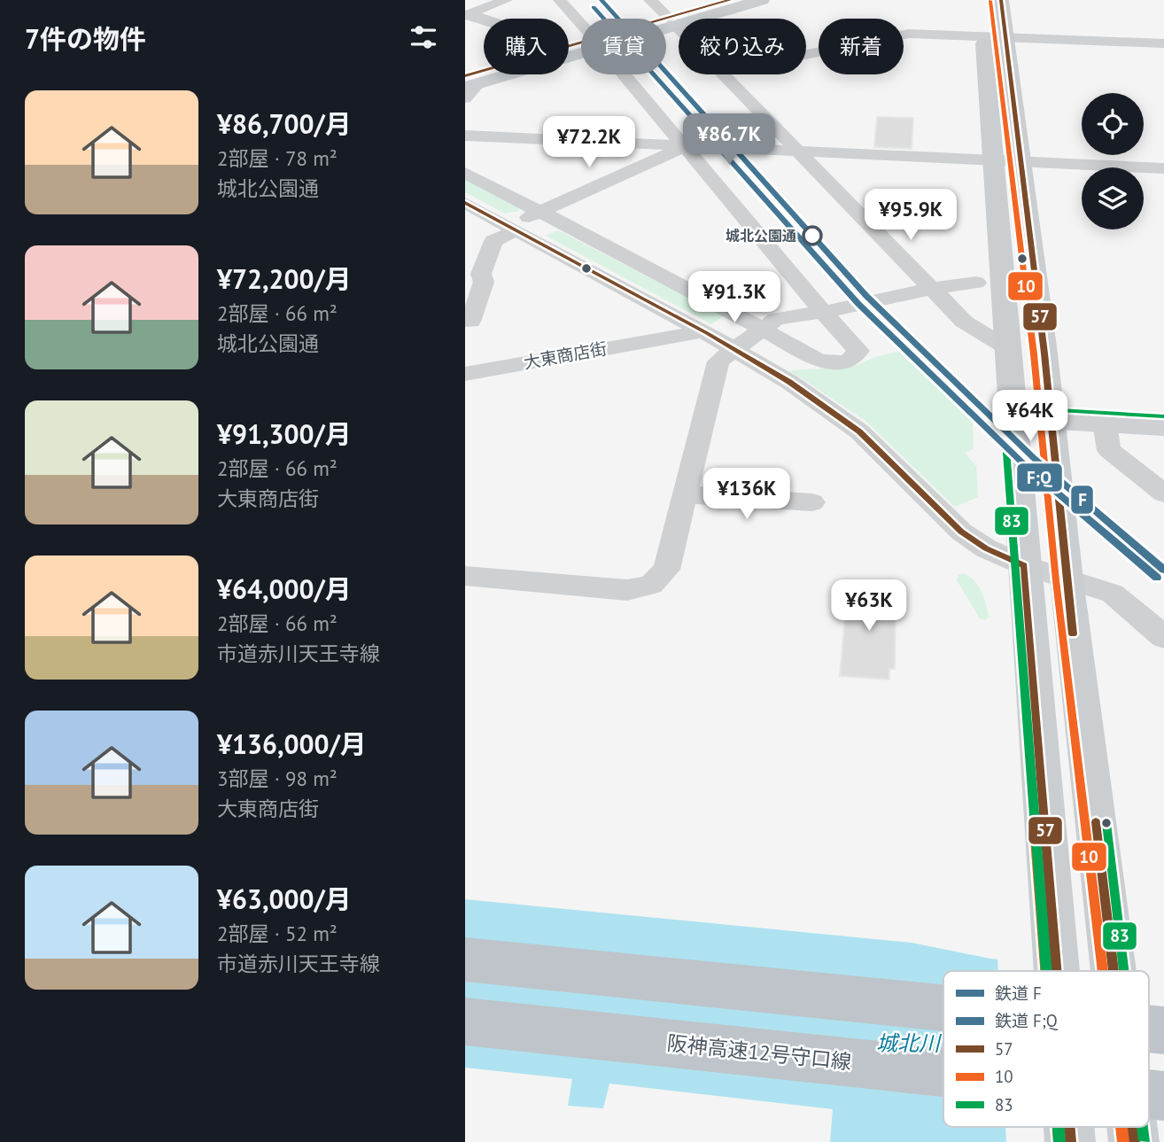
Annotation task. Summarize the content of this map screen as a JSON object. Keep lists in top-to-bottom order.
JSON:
{
  "streets": {
    "highway": ["阪神高速12号守口線"],
    "street": ["大東商店街"]
  },
  "water": ["城北川"],
  "places": ["城北公園通"],
  "lines": [
    "rail line F",
    "transit line 57",
    "transit line 10",
    "rail line F;Q",
    "transit line 83"
  ],
  "legend": [
    "鉄道 F",
    "鉄道 F;Q",
    "57",
    "10",
    "83"
  ],
  "page": {
    "heading": "7件の物件",
    "chip": [
      "購入",
      "賃貸",
      "絞り込み",
      "新着"
    ],
    "list": [
      {
        "name": "¥86,700/月",
        "note": "2部屋 · 78 m² · 城北公園通"
      },
      {
        "name": "¥72,200/月",
        "note": "2部屋 · 66 m² · 城北公園通"
      },
      {
        "name": "¥91,300/月",
        "note": "2部屋 · 66 m² · 大東商店街"
      },
      {
        "name": "¥64,000/月",
        "note": "2部屋 · 66 m² · 市道赤川天王寺線"
      },
      {
        "name": "¥136,000/月",
        "note": "3部屋 · 98 m² · 大東商店街"
      },
      {
        "name": "¥63,000/月",
        "note": "2部屋 · 52 m² · 市道赤川天王寺線"
      }
    ],
    "price": [
      "¥86.7K",
      "¥72.2K",
      "¥95.9K",
      "¥91.3K",
      "¥64K",
      "¥136K",
      "¥63K"
    ]
  }
}
